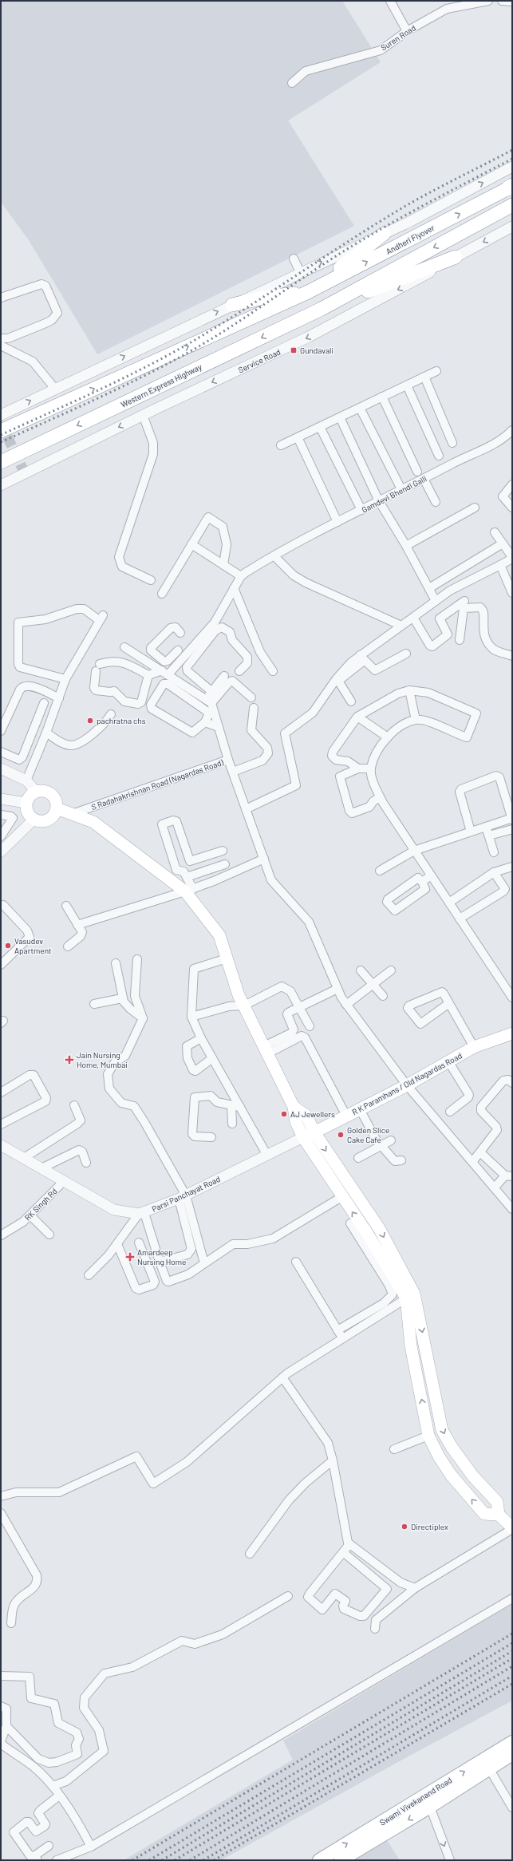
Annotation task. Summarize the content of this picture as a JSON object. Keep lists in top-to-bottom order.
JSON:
{
  "streets": {
    "highway": ["Andheri Flyover", "Western Express Highway"],
    "main road": ["R K Paramhans / Old Nagardas Road", "Swami Vivekanand Road"],
    "street": [
      "Suren Road",
      "Service Road",
      "Gamdevi Bhendi Galli",
      "S Radahakrishnan Road (Nagardas Road)",
      "Parsi Panchayat Road",
      "RK Singh Rd"
    ]
  },
  "crossings": [
    ["S Radahakrishnan Road (Nagardas Road)", "R K Paramhans / Old Nagardas Road"],
    ["R K Paramhans / Old Nagardas Road", "Parsi Panchayat Road"]
  ],
  "places": {
    "transit": ["Gundavali"],
    "other": [
      "pachratna chs",
      "Vasudev Apartment",
      "AJ Jewellers",
      "Golden Slice Cake Cafe",
      "Directiplex"
    ],
    "health": ["Jain Nursing Home, Mumbai", "Amardeep Nursing Home"]
  }
}
